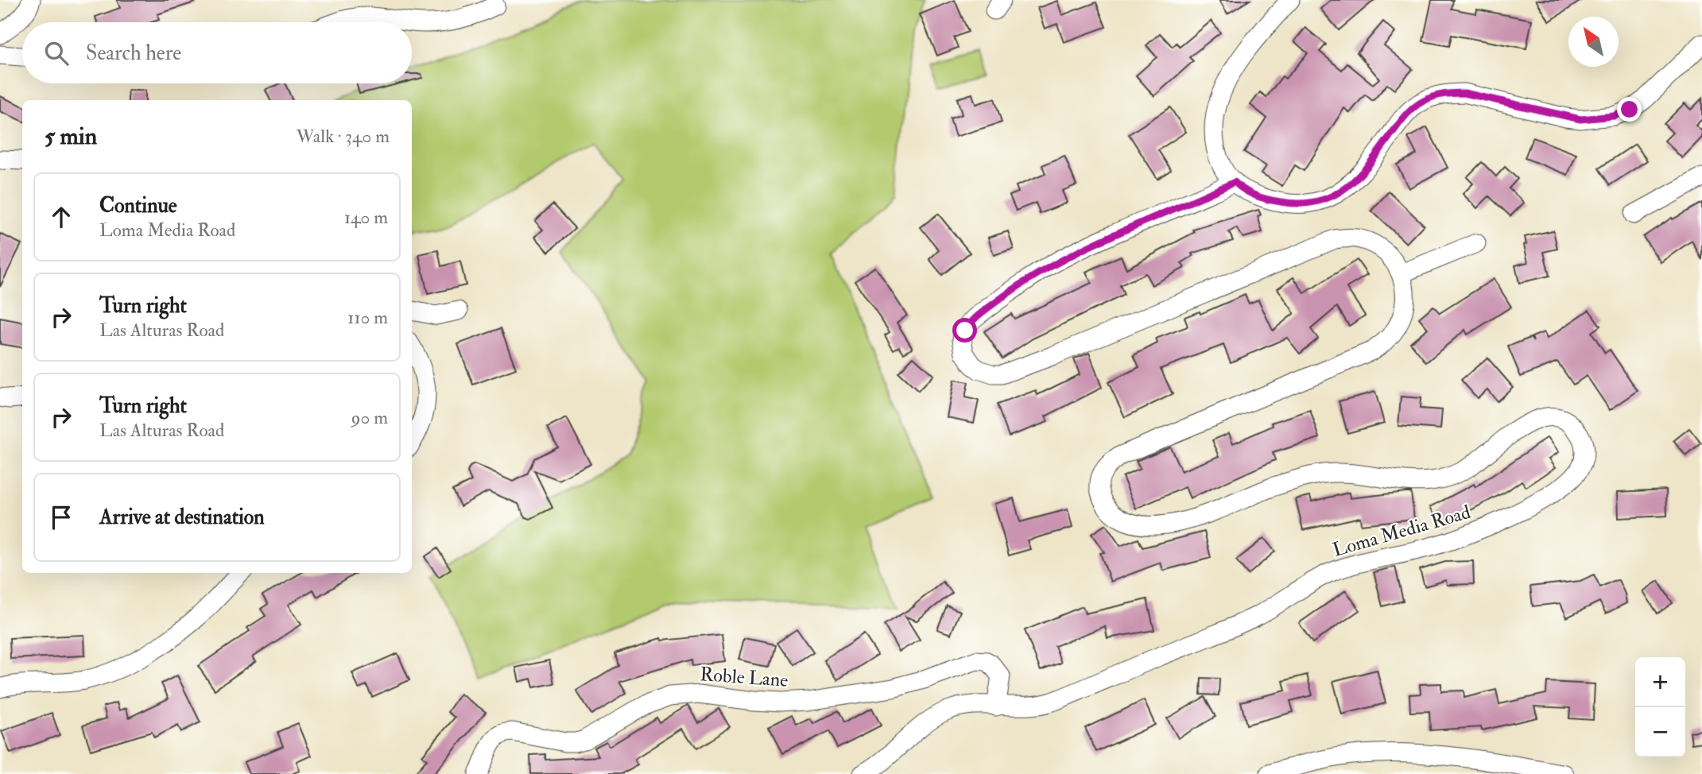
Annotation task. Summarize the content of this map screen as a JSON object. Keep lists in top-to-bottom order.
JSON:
{
  "streets": {
    "street": ["Loma Media Road", "Roble Lane"]
  },
  "crossings": [
    ["Loma Media Road", "Roble Lane"]
  ],
  "north": "top left",
  "page": {
    "search": "Search here",
    "heading": ["5 min", "Walk · 340 m"],
    "list": [
      ["Continue", "Loma Media Road", "140 m"],
      ["Turn right", "Las Alturas Road", "110 m"],
      ["Turn right", "Las Alturas Road", "90 m"],
      "Arrive at destination"
    ],
    "map_buttons": ["+", "−"]
  }
}
